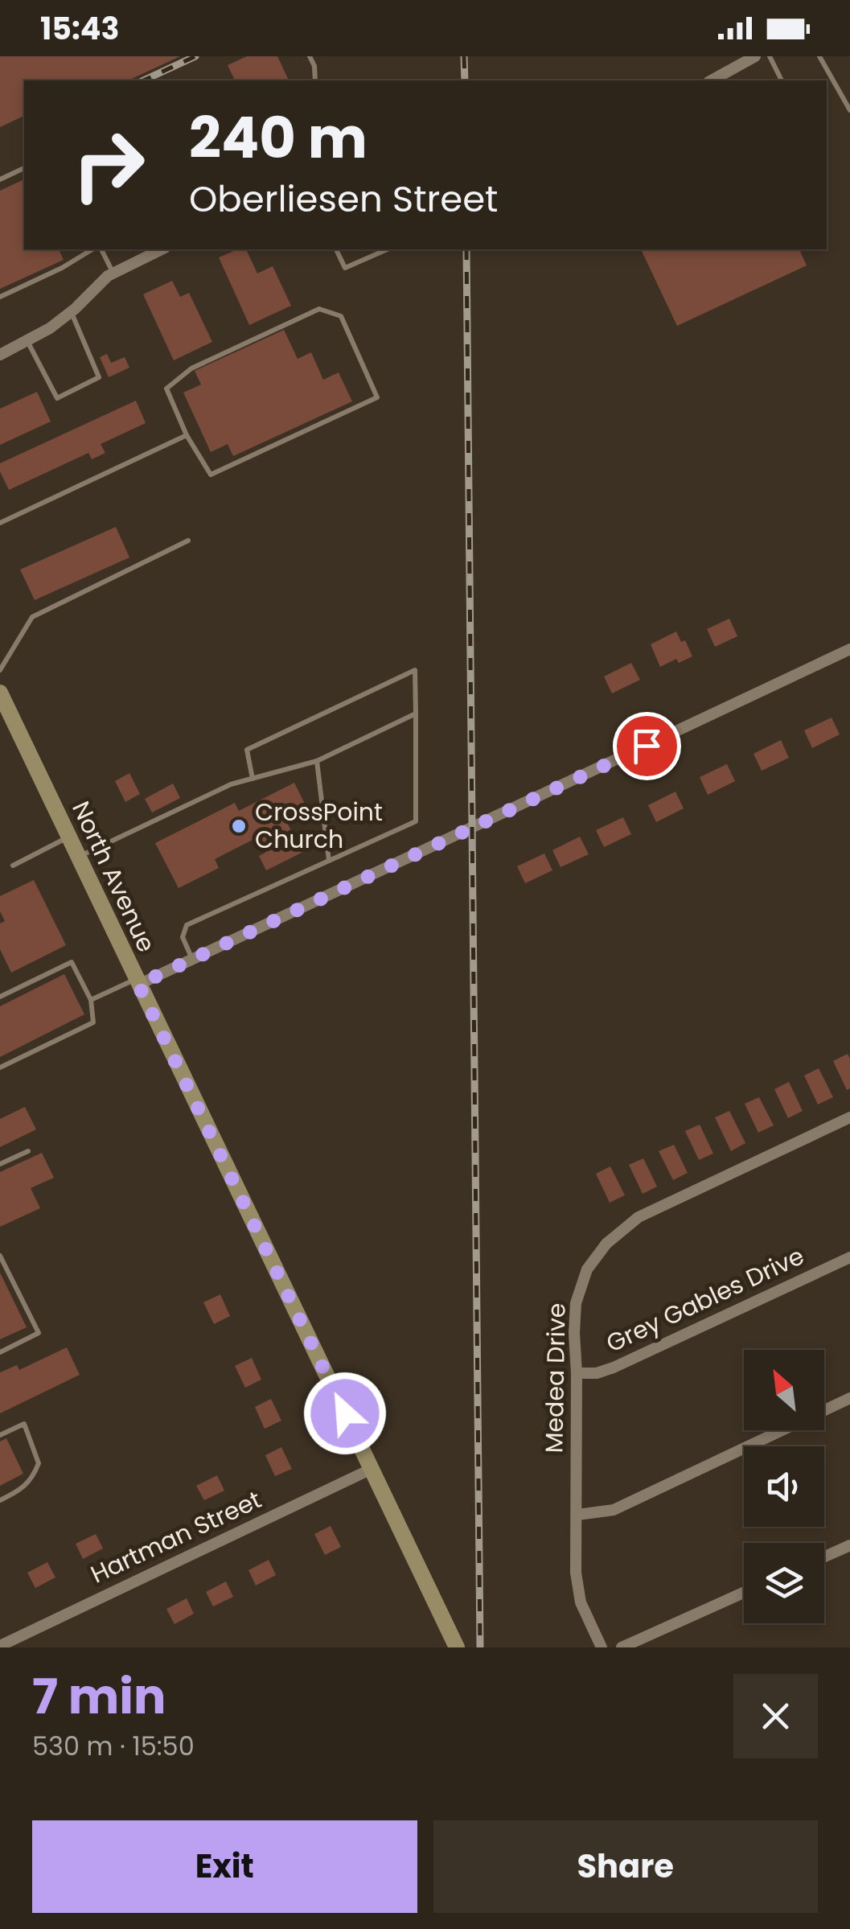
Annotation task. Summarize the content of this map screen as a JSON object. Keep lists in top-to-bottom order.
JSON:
{
  "streets": {
    "main road": ["North Avenue"],
    "street": ["Grey Gables Drive", "Medea Drive", "Hartman Street"]
  },
  "crossings": [
    ["North Avenue", "Hartman Street"],
    ["Grey Gables Drive", "Medea Drive"]
  ],
  "places": ["CrossPoint Church"],
  "north": "top left",
  "page": {
    "status": "15:43",
    "turn": ["240 m", "Oberliesen Street"],
    "heading": ["7 min", "530 m · 15:50"],
    "buttons": ["Exit", "Share"]
  }
}
